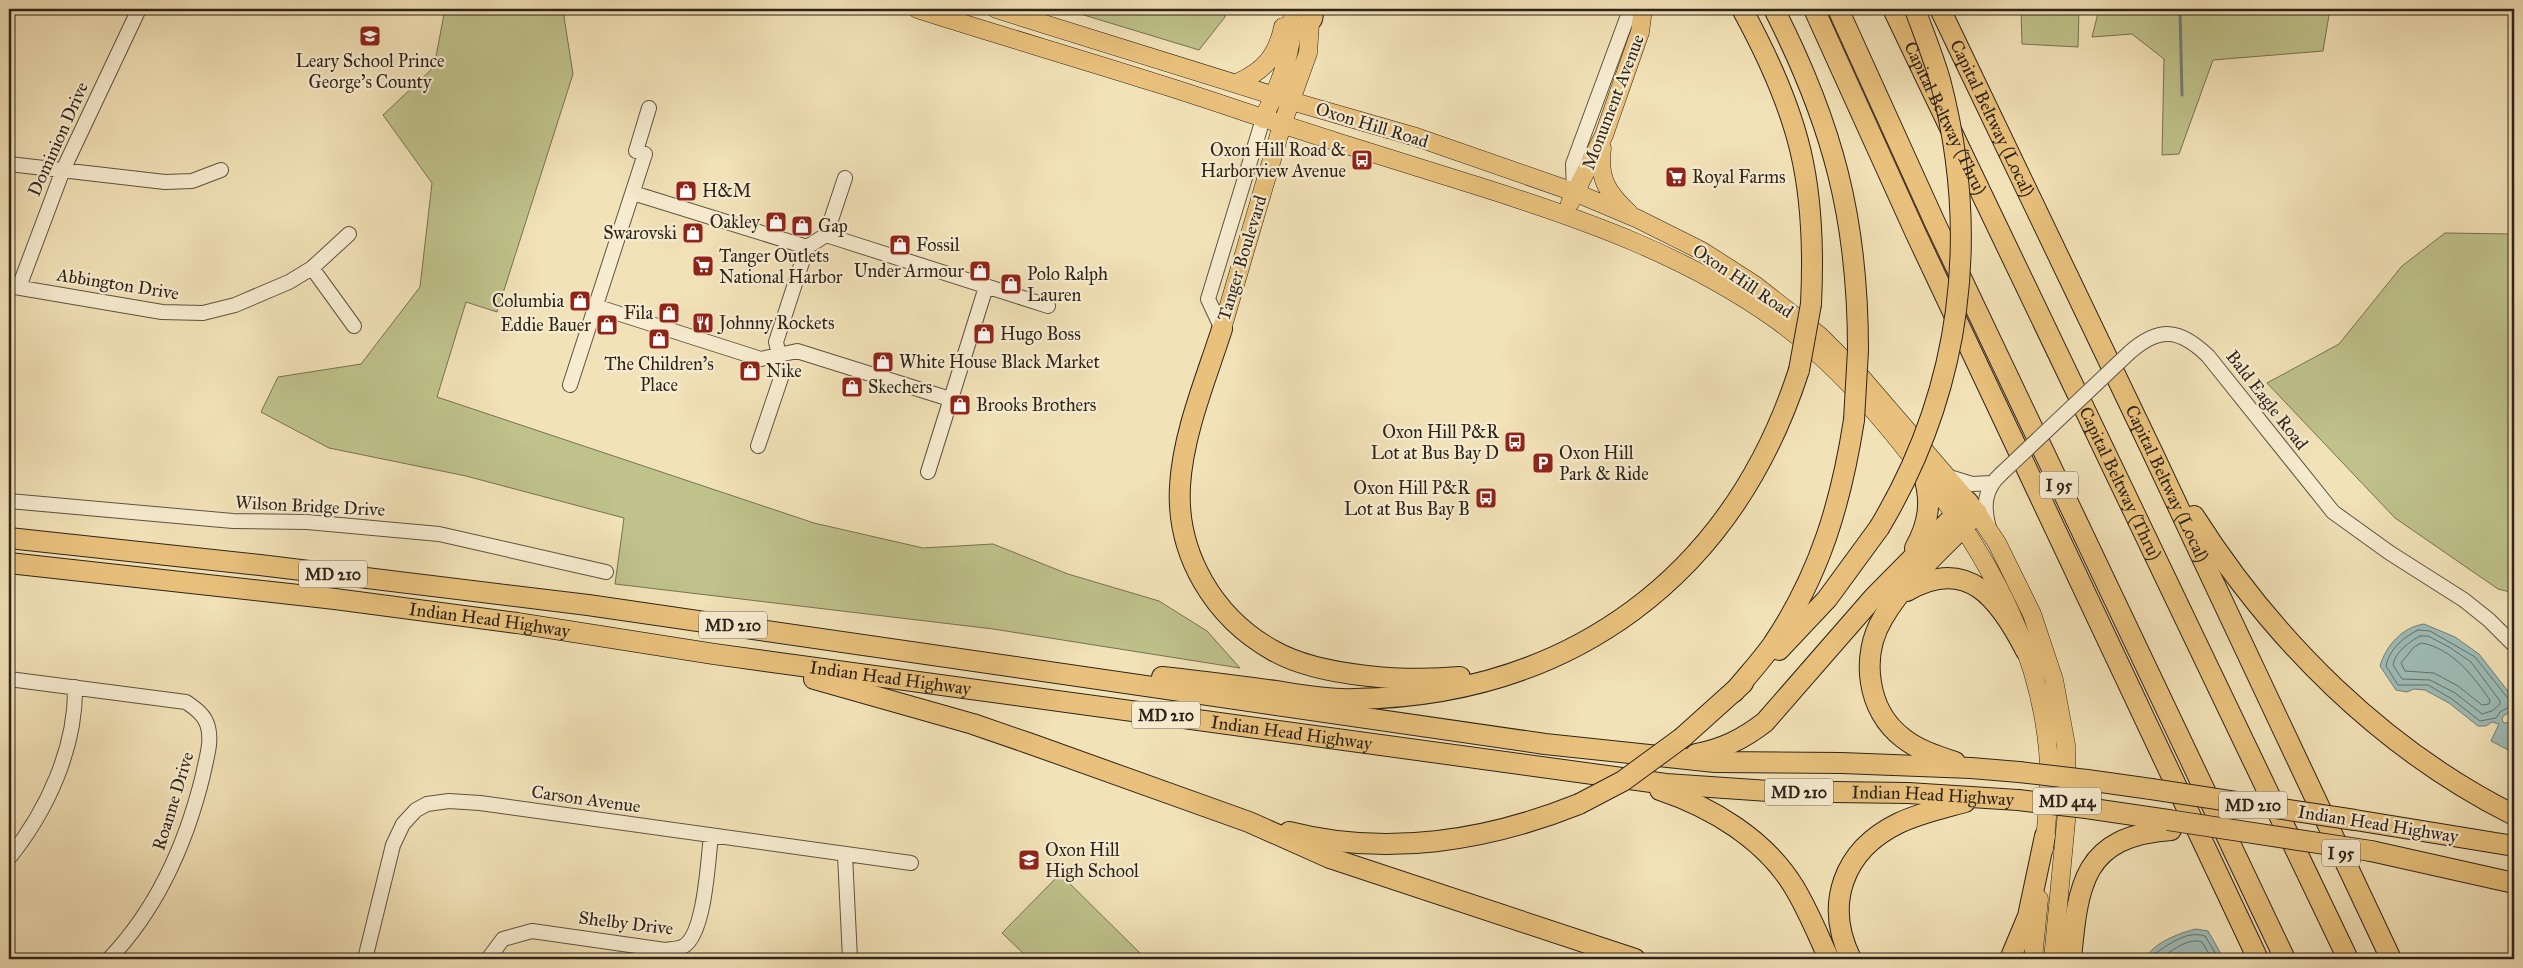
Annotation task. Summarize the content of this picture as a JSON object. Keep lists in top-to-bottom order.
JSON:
{
  "streets": {
    "highway": [
      "Capital Beltway (Local)",
      "Capital Beltway (Thru)",
      "I 95",
      "MD 210",
      "Indian Head Highway"
    ],
    "main road": [
      "Monument Avenue",
      "Oxon Hill Road",
      "Tanger Boulevard",
      "MD 414"
    ],
    "street": [
      "Dominion Drive",
      "Abbington Drive",
      "Bald Eagle Road",
      "Wilson Bridge Drive",
      "Carson Avenue",
      "Roanne Drive",
      "Shelby Drive"
    ]
  },
  "crossings": [
    ["Monument Avenue", "Oxon Hill Road"],
    ["Oxon Hill Road", "Tanger Boulevard"],
    ["Oxon Hill Road", "MD 414"],
    ["Dominion Drive", "Abbington Drive"],
    ["Carson Avenue", "Shelby Drive"]
  ],
  "places": {
    "school or university": ["Leary School Prince George's County", "Oxon Hill High School"],
    "bus stop": ["Oxon Hill Road & Harborview Avenue", "Oxon Hill P&R Lot at Bus Bay D", "Oxon Hill P&R Lot at Bus Bay B"],
    "supermarket": ["Royal Farms", "Tanger Outlets National Harbor"],
    "shop": [
      "H&M",
      "Oakley",
      "Gap",
      "Swarovski",
      "Fossil",
      "Under Armour",
      "Polo Ralph Lauren",
      "Columbia",
      "Fila",
      "Eddie Bauer",
      "Hugo Boss",
      "The Children's Place",
      "White House Black Market",
      "Nike",
      "Skechers",
      "Brooks Brothers"
    ],
    "restaurant": ["Johnny Rockets"],
    "parking": ["Oxon Hill Park & Ride"]
  }
}
